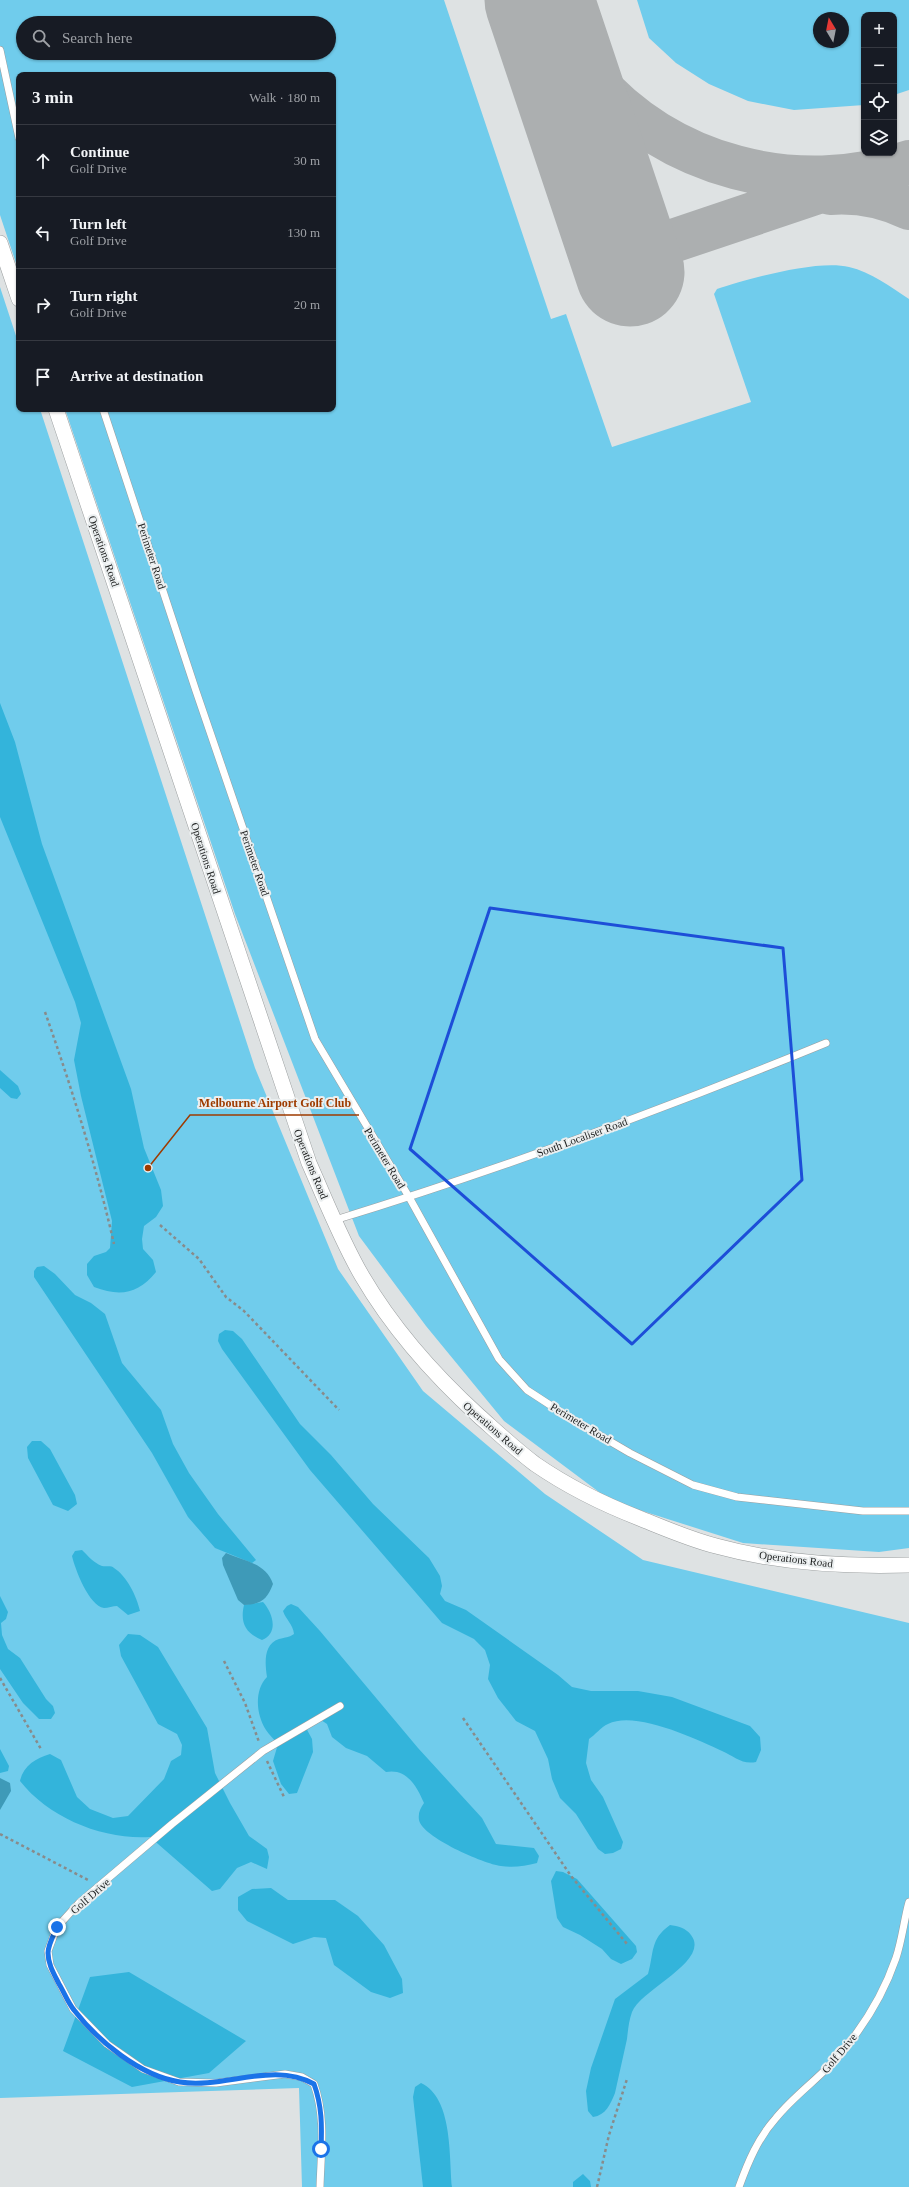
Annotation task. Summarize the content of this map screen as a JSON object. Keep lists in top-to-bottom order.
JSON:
{
  "streets": {
    "street": ["Operations Road"],
    "lane": ["Perimeter Road", "South Localiser Road", "Golf Drive"]
  },
  "crossings": [
    ["Operations Road", "South Localiser Road"],
    ["Perimeter Road", "South Localiser Road"]
  ],
  "places": ["Melbourne Airport Golf Club"],
  "north": "top",
  "page": {
    "map_buttons": ["+", "−"],
    "search": "Search here",
    "heading": ["3 min", "Walk · 180 m"],
    "list": [
      ["Continue", "Golf Drive", "30 m"],
      ["Turn left", "Golf Drive", "130 m"],
      ["Turn right", "Golf Drive", "20 m"],
      "Arrive at destination"
    ]
  }
}
